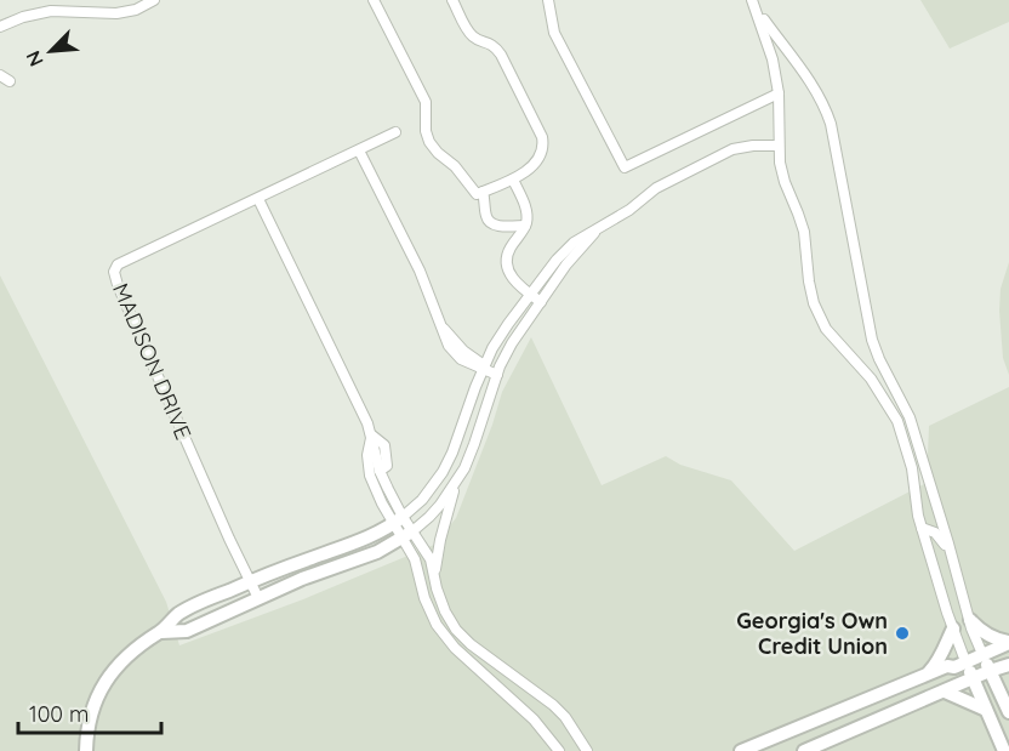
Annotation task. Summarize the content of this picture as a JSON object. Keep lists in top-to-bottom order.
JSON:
{
  "streets": {
    "street": ["MADISON DRIVE"]
  },
  "places": ["Georgia's Own Credit Union"],
  "scale_bar": "100 m",
  "north": "bottom left"
}
